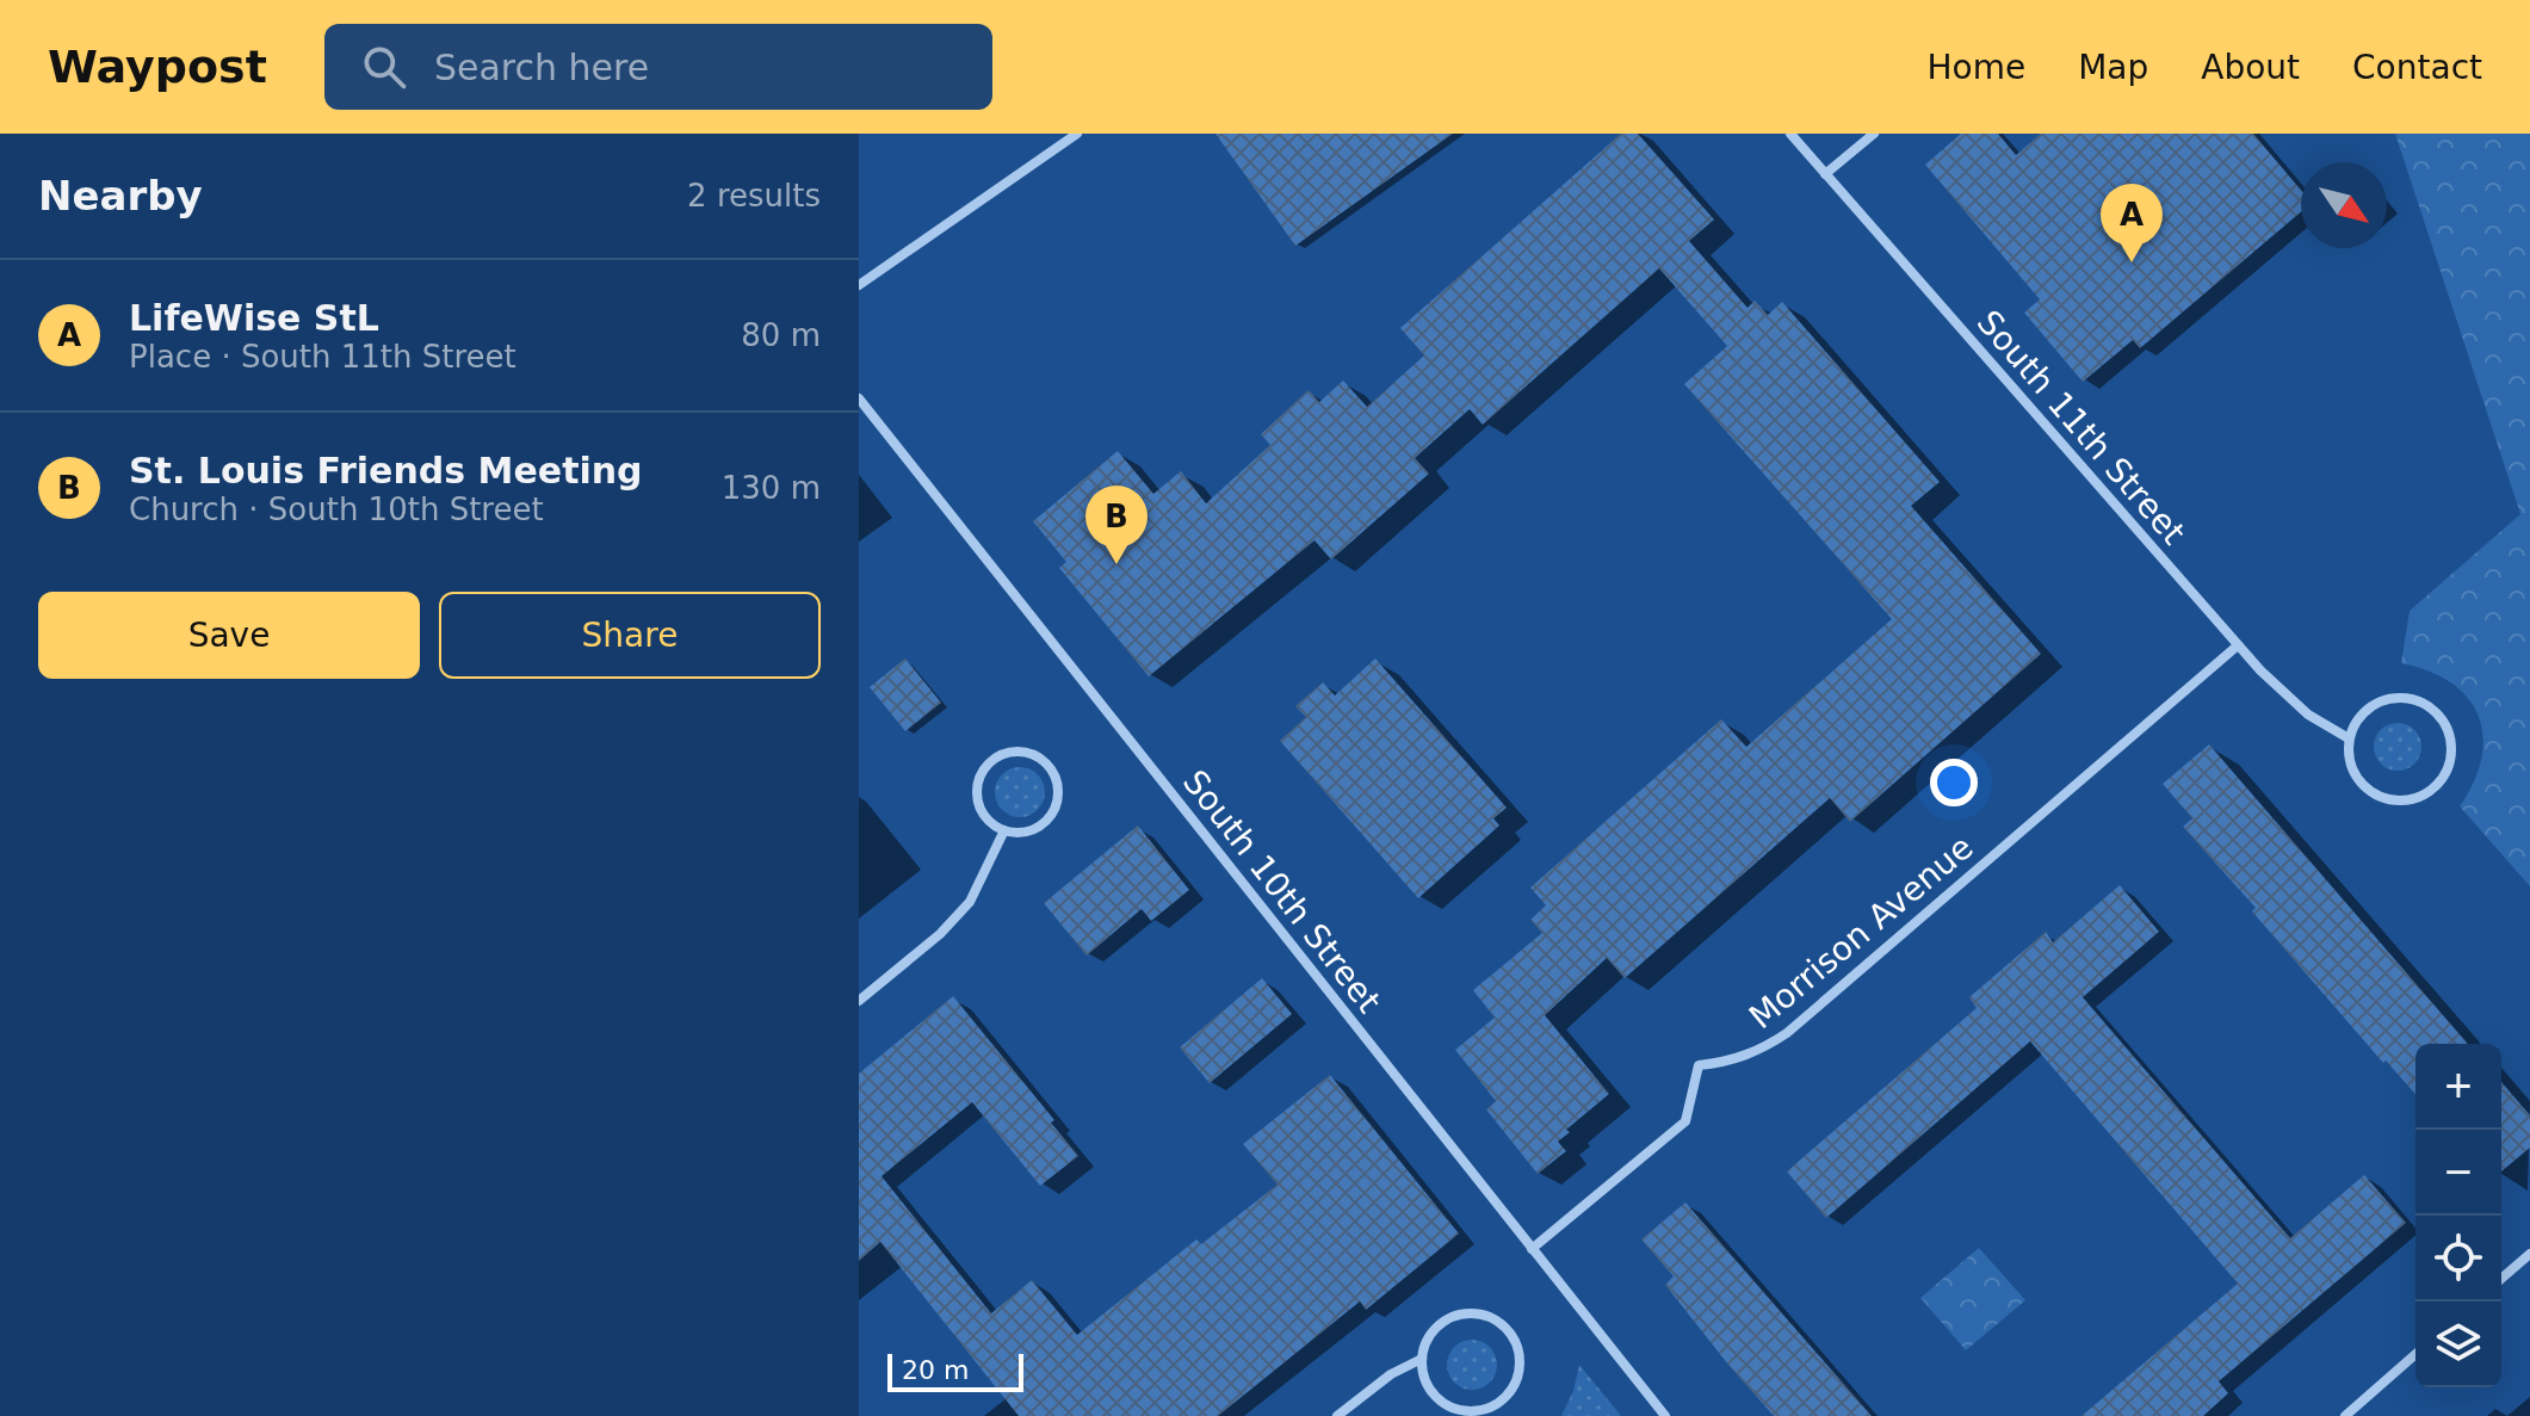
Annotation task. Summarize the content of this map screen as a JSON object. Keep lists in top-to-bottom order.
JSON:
{
  "streets": {
    "street": ["South 11th Street", "South 10th Street", "Morrison Avenue"]
  },
  "crossings": [
    ["South 11th Street", "Morrison Avenue"],
    ["South 10th Street", "Morrison Avenue"]
  ],
  "scale_bar": "20 m",
  "north": "bottom right",
  "page": {
    "header": "Waypost",
    "search": "Search here",
    "nav": [
      "Home",
      "Map",
      "About",
      "Contact"
    ],
    "heading": ["Nearby", "2 results"],
    "pins": ["A", "B"],
    "list": [
      {
        "mark": "A",
        "name": "LifeWise StL",
        "note": "Place · South 11th Street",
        "value": "80 m"
      },
      {
        "mark": "B",
        "name": "St. Louis Friends Meeting",
        "note": "Church · South 10th Street",
        "value": "130 m"
      }
    ],
    "buttons": ["Save", "Share"],
    "map_buttons": ["+", "−"],
    "scale": "20 m"
  }
}
